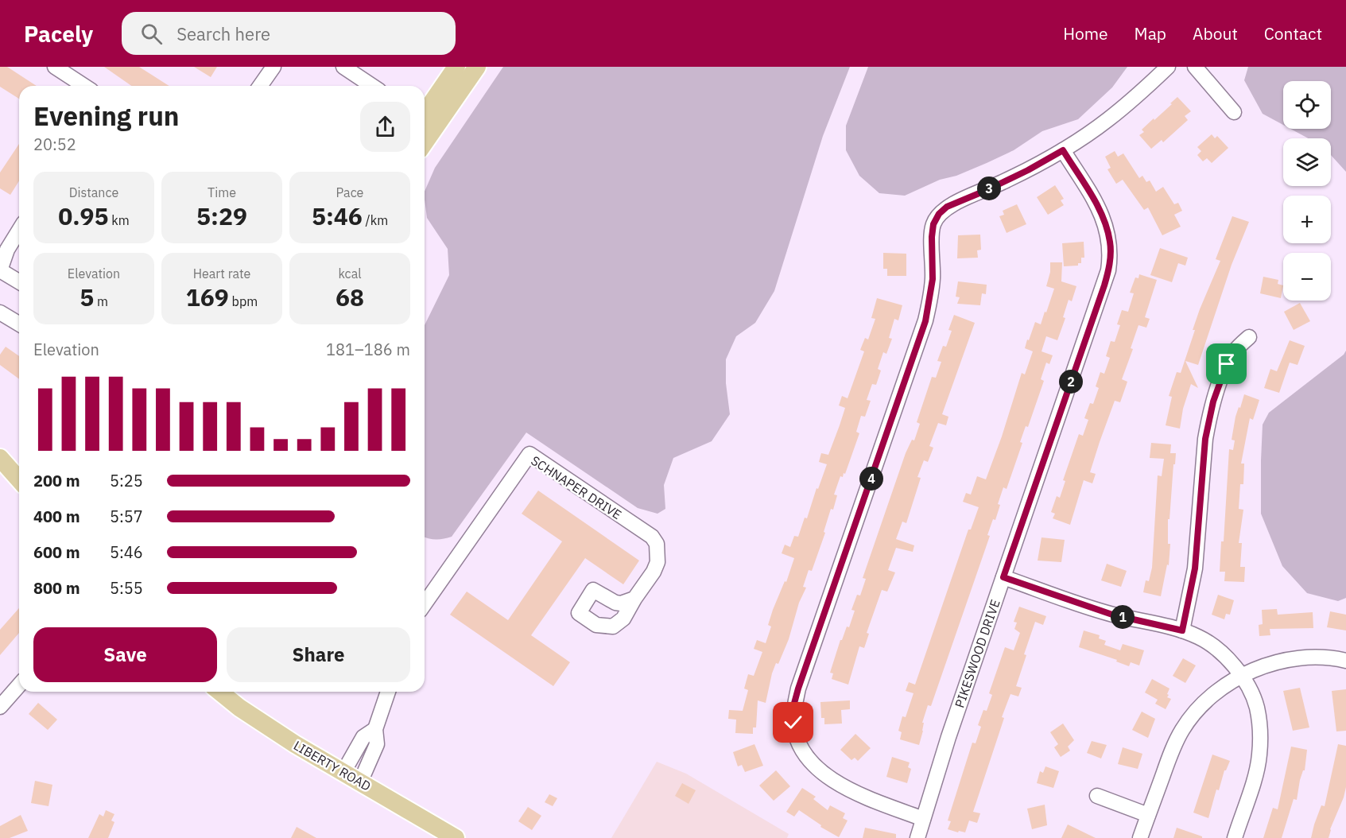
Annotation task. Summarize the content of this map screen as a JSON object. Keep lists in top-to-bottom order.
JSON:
{
  "streets": {
    "main road": ["LIBERTY ROAD"],
    "street": ["SCHNAPER DRIVE", "PIKESWOOD DRIVE"]
  },
  "page": {
    "header": "Pacely",
    "search": "Search here",
    "nav": [
      "Home",
      "Map",
      "About",
      "Contact"
    ],
    "map_buttons": ["+", "−"],
    "heading": ["Evening run", "20:52"],
    "stats": [
      ["Distance", "0.95 km"],
      ["Time", "5:29"],
      ["Pace", "5:46 /km"],
      ["Elevation", "5 m"],
      ["Heart rate", "169 bpm"],
      ["kcal", "68"]
    ],
    "pins": [
      "3",
      "2",
      "4",
      "1"
    ],
    "chart": ["Elevation", "181–186 m"],
    "list": [
      {
        "name": "200 m",
        "note": "5:25"
      },
      {
        "name": "400 m",
        "note": "5:57"
      },
      {
        "name": "600 m",
        "note": "5:46"
      },
      {
        "name": "800 m",
        "note": "5:55"
      }
    ],
    "buttons": ["Save", "Share"]
  }
}
